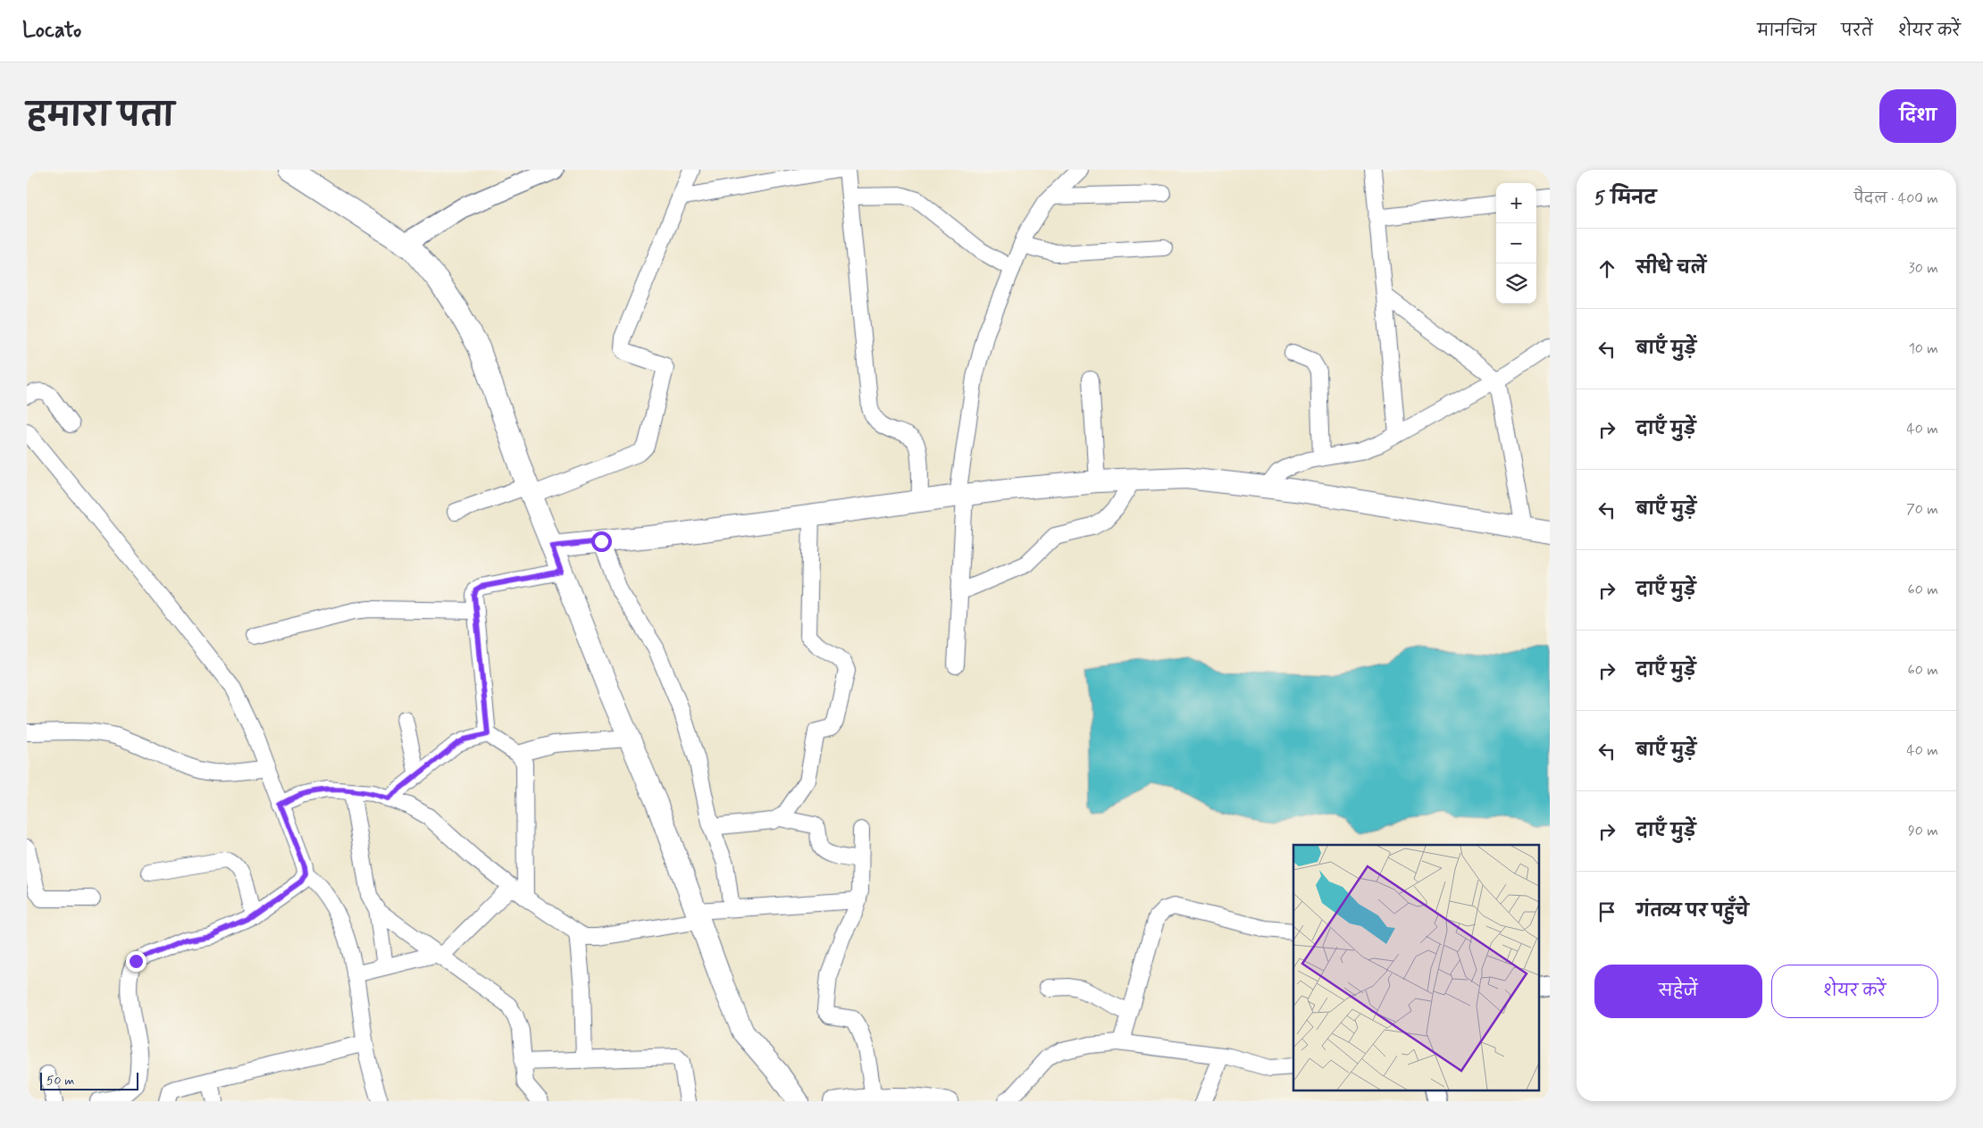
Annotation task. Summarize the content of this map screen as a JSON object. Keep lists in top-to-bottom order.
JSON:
{
  "scale_bar": "50 m",
  "page": {
    "header": "Locato",
    "nav": ["मानचित्र", "परतें", "शेयर करें"],
    "title": "हमारा पता",
    "buttons": [
      "दिशा",
      ["सहेजें", "शेयर करें"]
    ],
    "heading": ["5 मिनट", "पैदल · 400 m"],
    "map_buttons": ["+", "−"],
    "list": [
      ["सीधे चलें", "30 m"],
      ["बाएँ मुड़ें", "10 m"],
      ["दाएँ मुड़ें", "40 m"],
      ["बाएँ मुड़ें", "70 m"],
      ["दाएँ मुड़ें", "60 m"],
      ["दाएँ मुड़ें", "60 m"],
      ["बाएँ मुड़ें", "40 m"],
      ["दाएँ मुड़ें", "90 m"],
      "गंतव्य पर पहुँचे"
    ],
    "scale": "50 m"
  }
}
